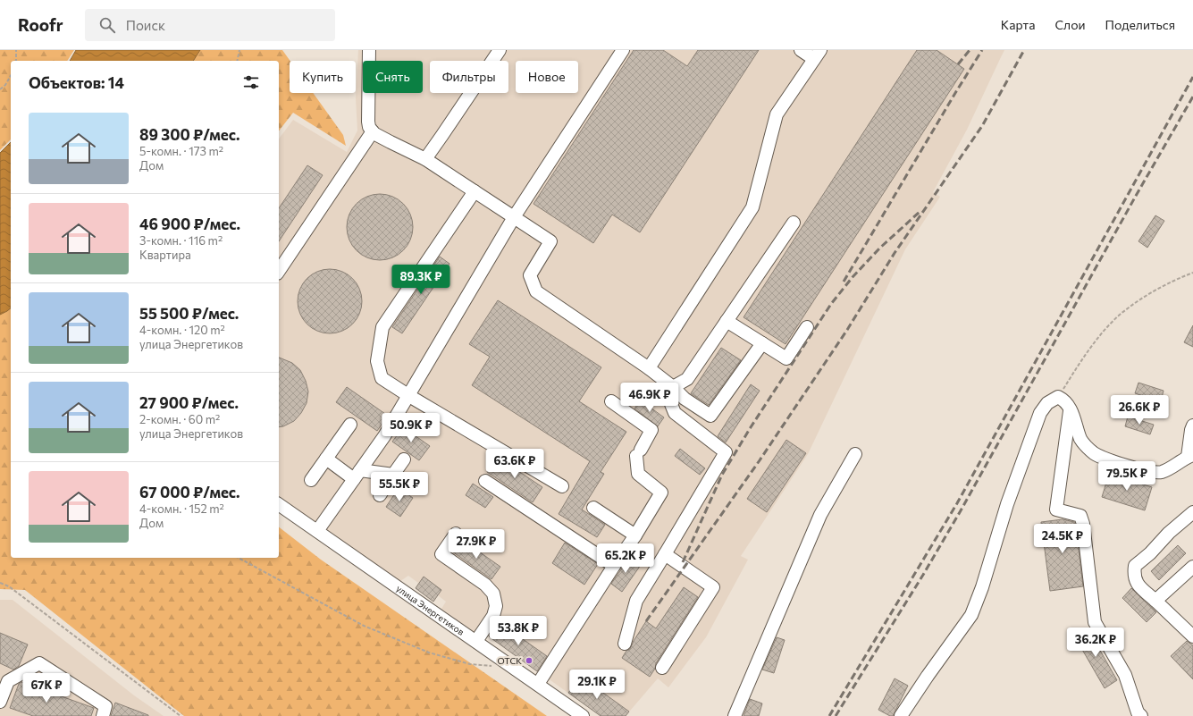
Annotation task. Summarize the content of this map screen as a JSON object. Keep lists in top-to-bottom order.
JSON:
{
  "streets": {
    "street": ["улица Энергетиков"]
  },
  "places": ["ОТСК"],
  "page": {
    "header": "Roofr",
    "search": "Поиск",
    "nav": ["Карта", "Слои", "Поделиться"],
    "chip": [
      "Купить",
      "Снять",
      "Фильтры",
      "Новое"
    ],
    "heading": "Объектов: 14",
    "list": [
      {
        "name": "89 300 ₽/мес.",
        "note": "5-комн. · 173 m² · Дом"
      },
      {
        "name": "46 900 ₽/мес.",
        "note": "3-комн. · 116 m² · Квартира"
      },
      {
        "name": "55 500 ₽/мес.",
        "note": "4-комн. · 120 m² · улица Энергетиков"
      },
      {
        "name": "27 900 ₽/мес.",
        "note": "2-комн. · 60 m² · улица Энергетиков"
      },
      {
        "name": "67 000 ₽/мес.",
        "note": "4-комн. · 152 m² · Дом"
      }
    ],
    "price": [
      "89.3K ₽",
      "46.9K ₽",
      "26.6K ₽",
      "50.9K ₽",
      "63.6K ₽",
      "79.5K ₽",
      "55.5K ₽",
      "24.5K ₽",
      "27.9K ₽",
      "65.2K ₽",
      "53.8K ₽",
      "36.2K ₽",
      "29.1K ₽",
      "67K ₽"
    ]
  }
}
